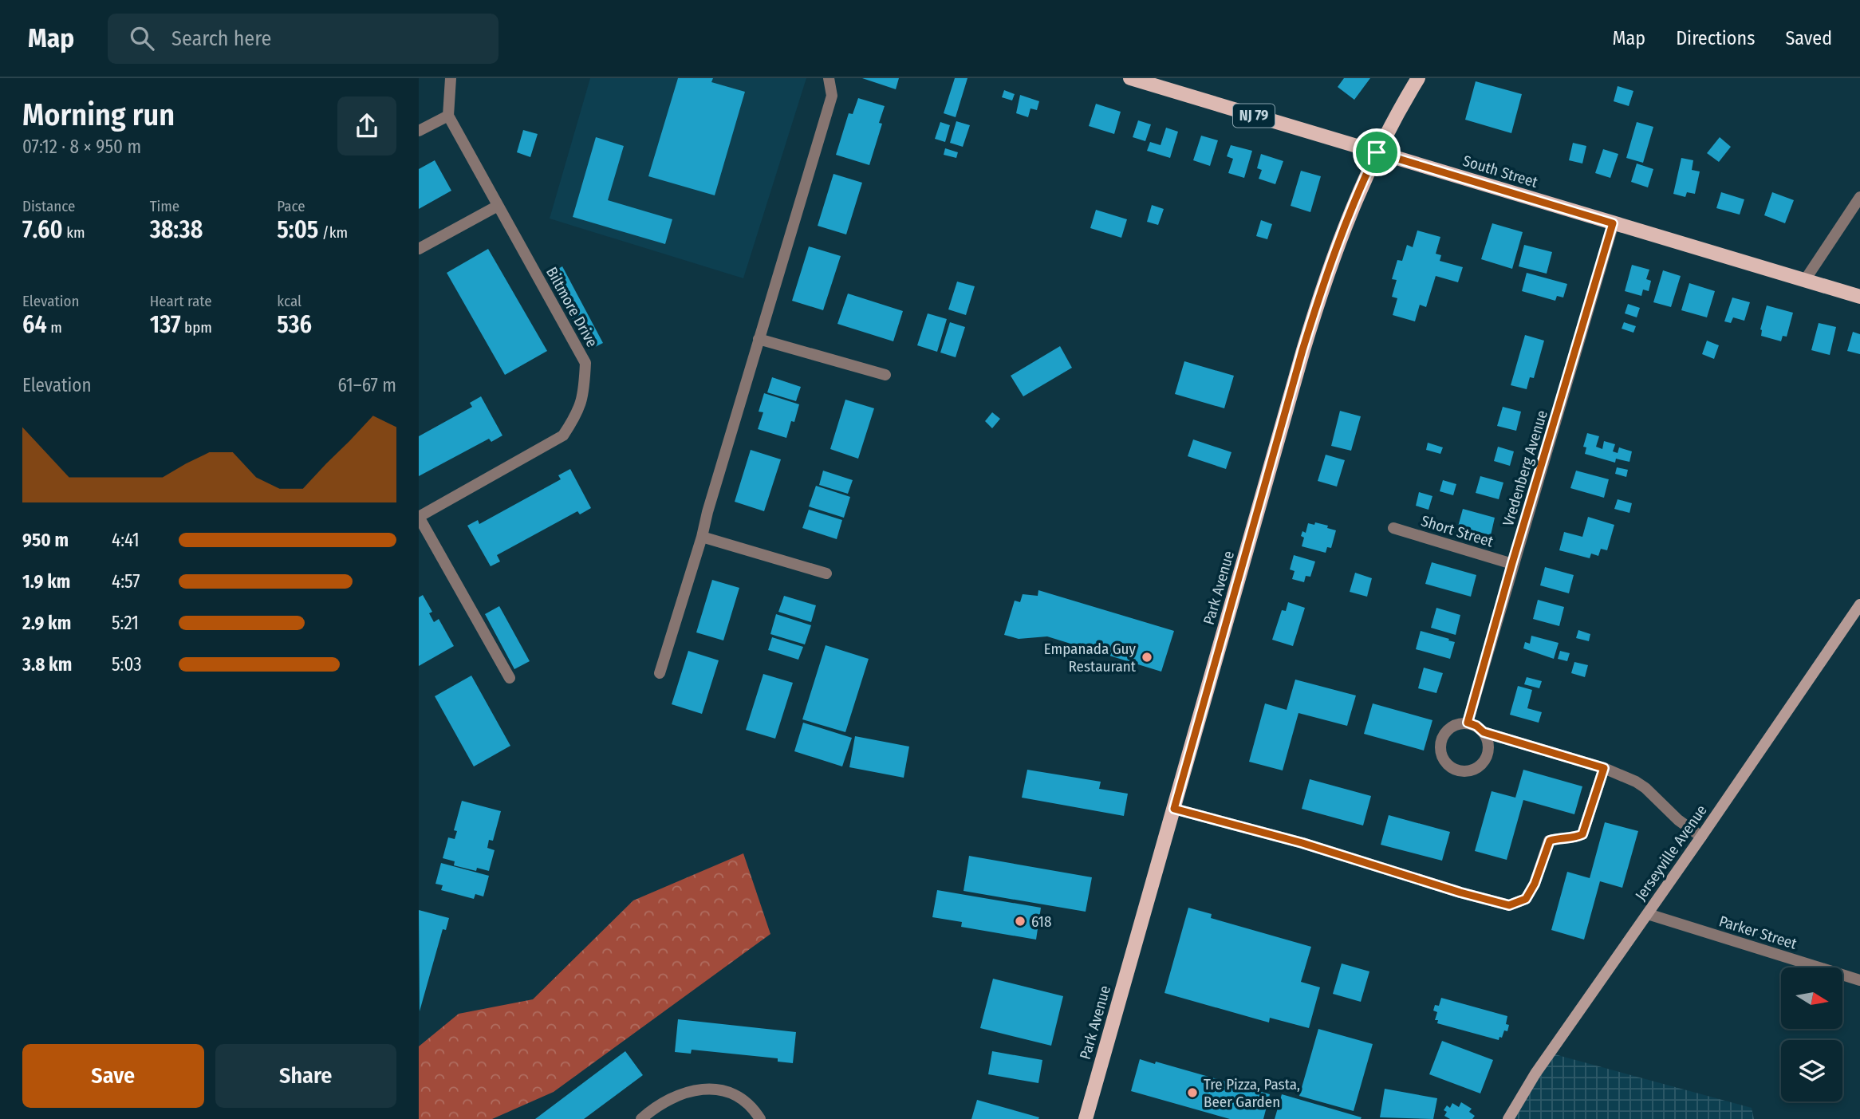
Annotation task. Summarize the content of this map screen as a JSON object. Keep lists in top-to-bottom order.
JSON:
{
  "streets": {
    "main road": ["NJ 79", "South Street", "Park Avenue"],
    "street": [
      "Biltmore Drive",
      "Vredenberg Avenue",
      "Short Street",
      "Jerseyville Avenue",
      "Parker Street"
    ]
  },
  "crossings": [
    ["South Street", "Vredenberg Avenue"],
    ["South Street", "Park Avenue"],
    ["Vredenberg Avenue", "Short Street"],
    ["Jerseyville Avenue", "Parker Street"]
  ],
  "places": ["Empanada Guy Restaurant", "618", "Tre Pizza, Pasta, Beer Garden"],
  "north": "right",
  "page": {
    "header": "Map",
    "search": "Search here",
    "nav": ["Map", "Directions", "Saved"],
    "heading": ["Morning run", "07:12 · 8 × 950 m"],
    "stats": [
      ["Distance", "7.60 km"],
      ["Time", "38:38"],
      ["Pace", "5:05 /km"],
      ["Elevation", "64 m"],
      ["Heart rate", "137 bpm"],
      ["kcal", "536"]
    ],
    "chart": ["Elevation", "61–67 m"],
    "list": [
      {
        "name": "950 m",
        "note": "4:41"
      },
      {
        "name": "1.9 km",
        "note": "4:57"
      },
      {
        "name": "2.9 km",
        "note": "5:21"
      },
      {
        "name": "3.8 km",
        "note": "5:03"
      }
    ],
    "buttons": ["Save", "Share"]
  }
}
